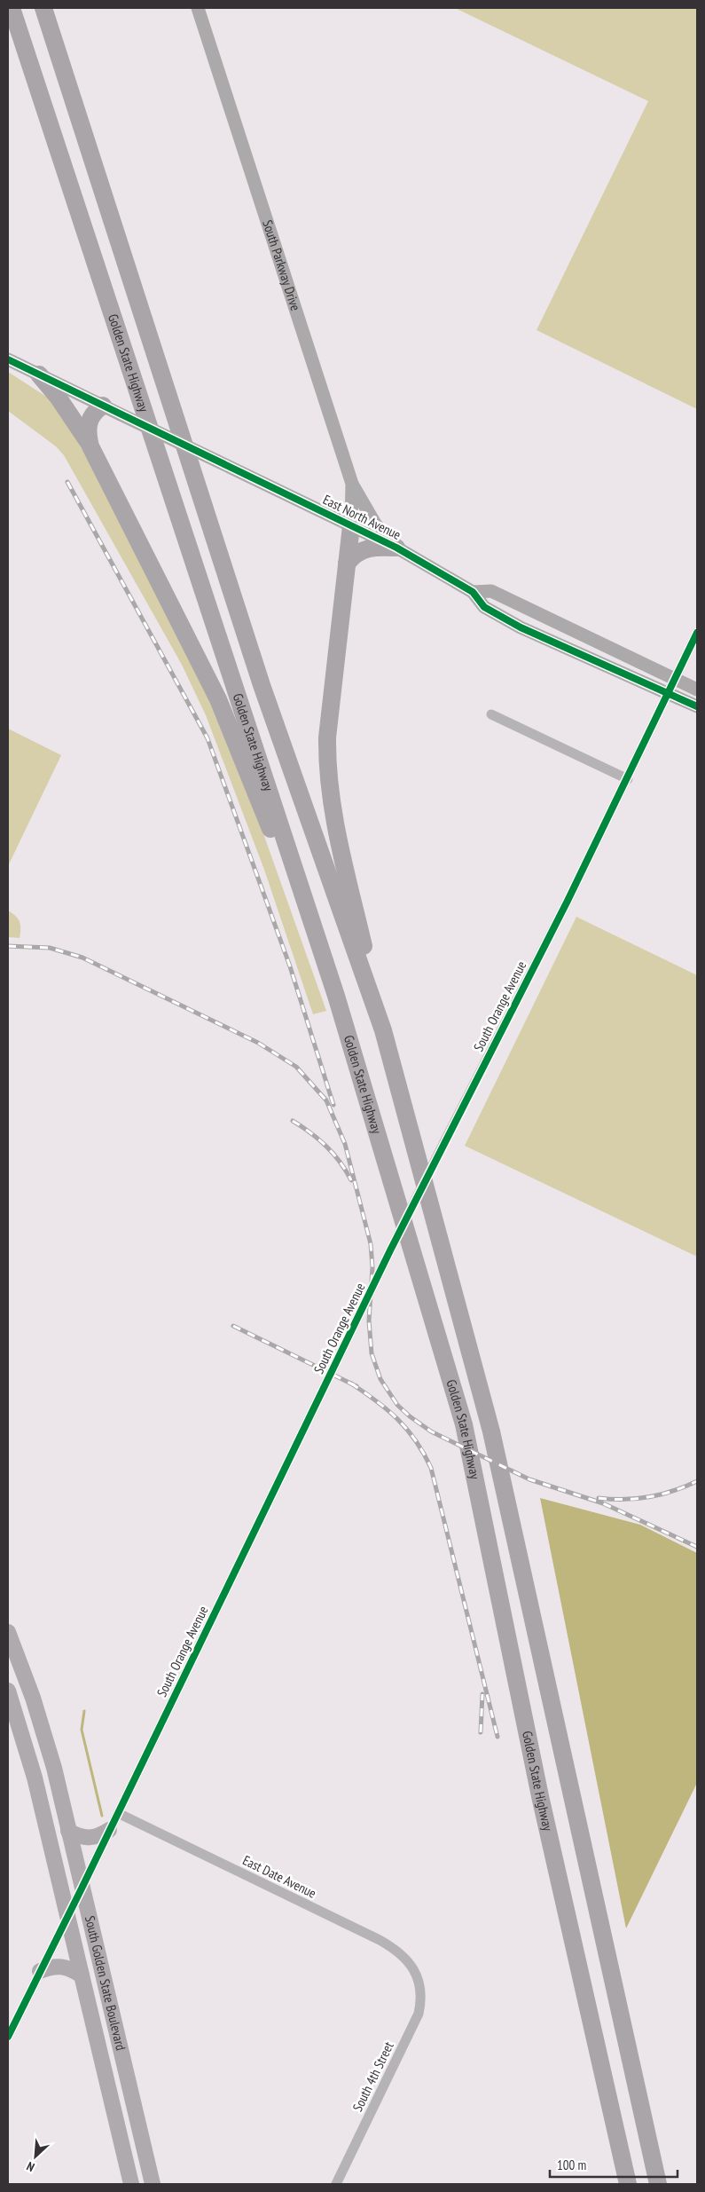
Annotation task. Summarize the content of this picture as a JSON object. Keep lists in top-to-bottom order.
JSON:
{
  "streets": {
    "highway": ["Golden State Highway"],
    "main road": ["South Golden State Boulevard"],
    "street": [
      "South Parkway Drive",
      "East North Avenue",
      "South Orange Avenue",
      "East Date Avenue",
      "South 4th Street"
    ]
  },
  "crossings": [
    ["South Parkway Drive", "East North Avenue"],
    ["East North Avenue", "South Orange Avenue"],
    ["South Orange Avenue", "East Date Avenue"],
    ["South Orange Avenue", "South Golden State Boulevard"],
    ["East Date Avenue", "South 4th Street"]
  ],
  "scale_bar": "100 m",
  "north": "bottom left"
}
